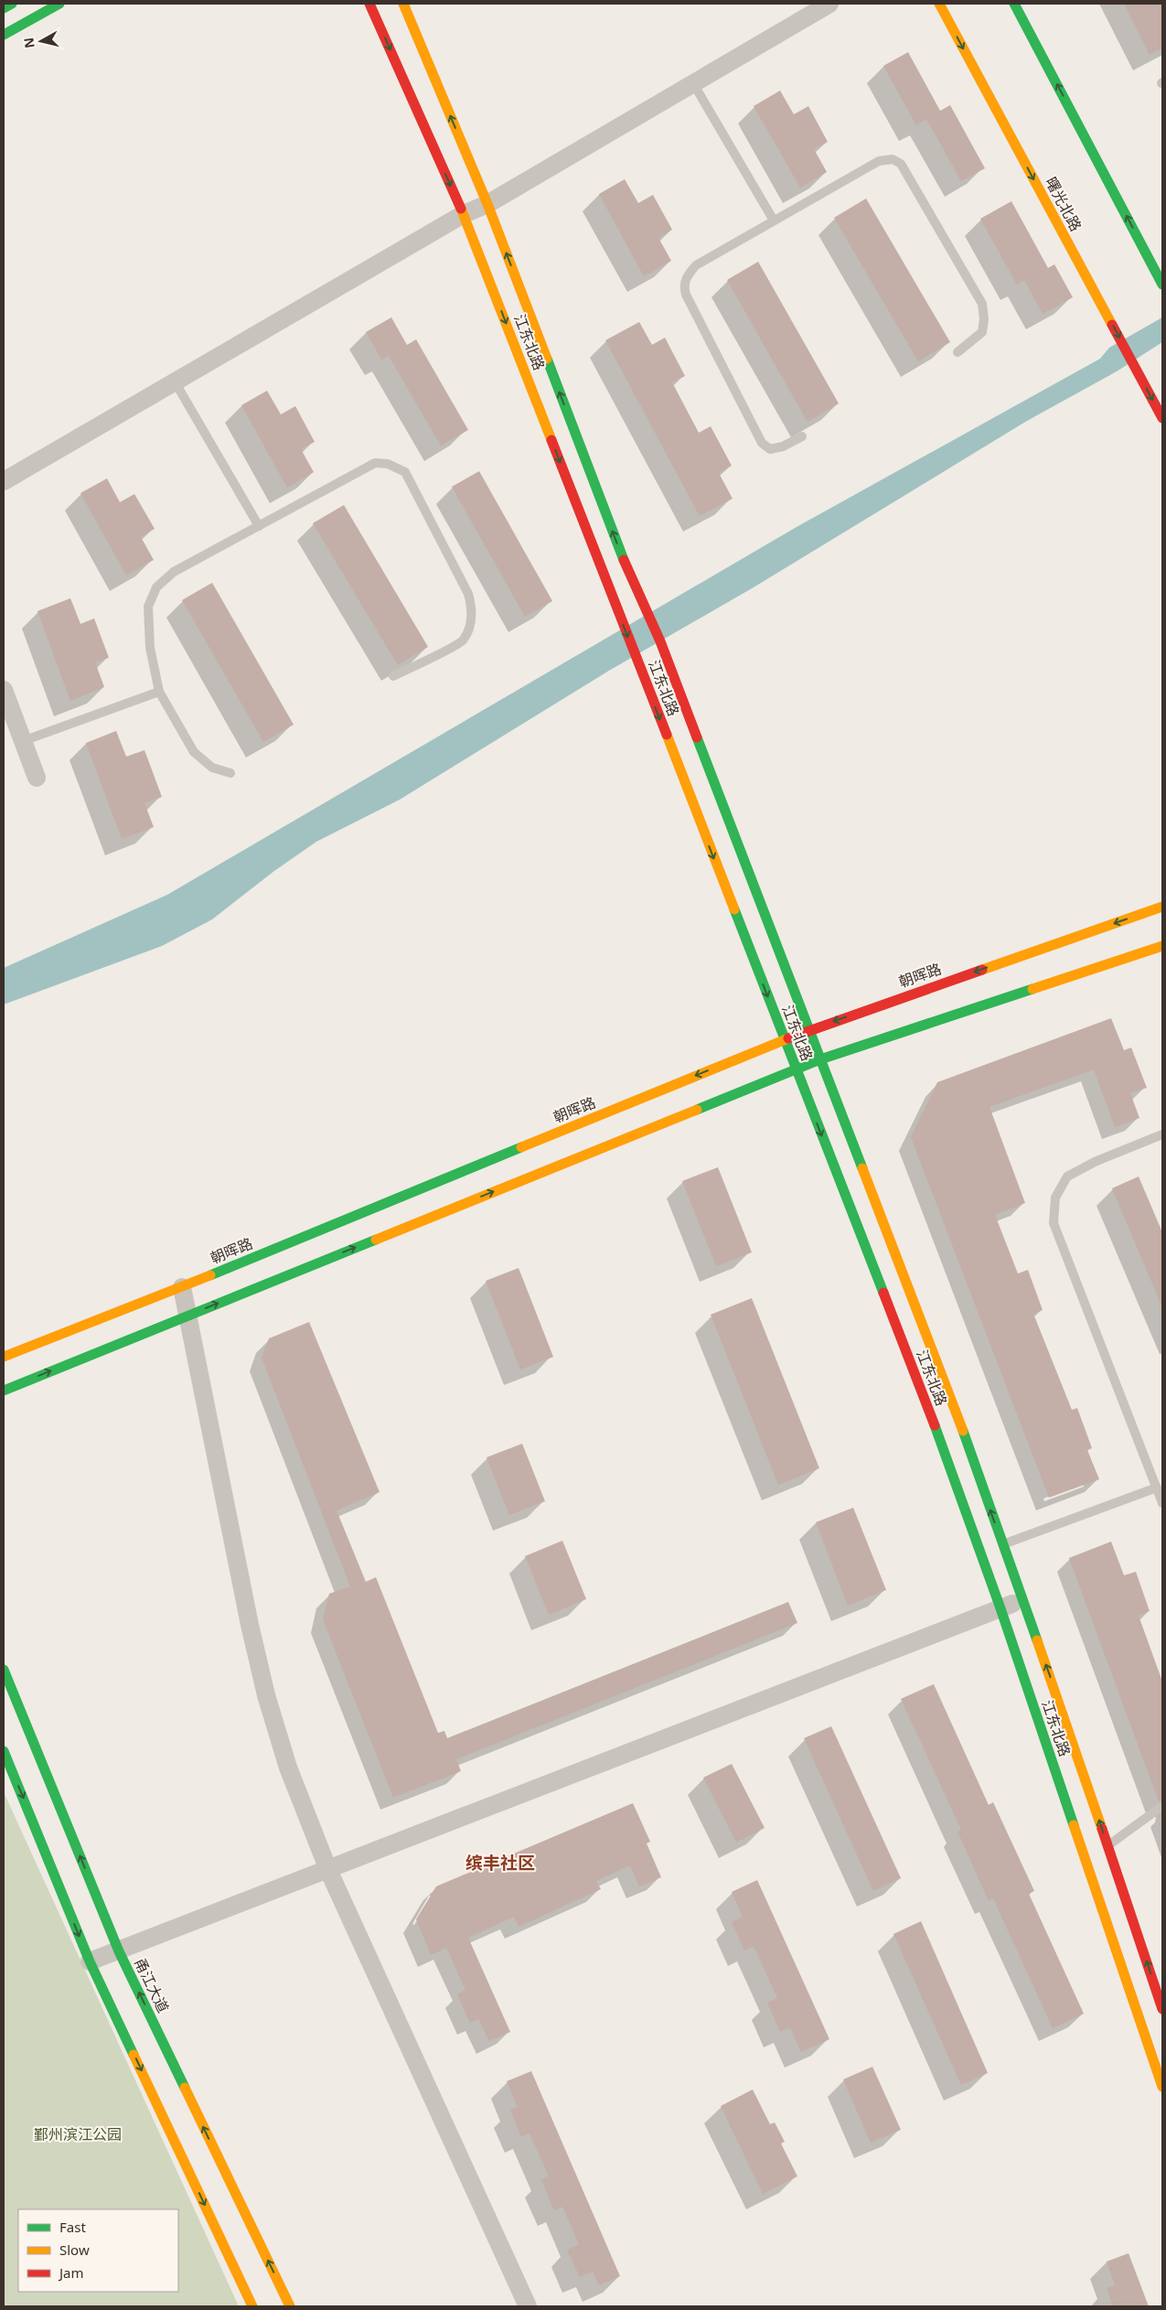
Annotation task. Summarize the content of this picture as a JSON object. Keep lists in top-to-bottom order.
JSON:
{
  "streets": {
    "main road": [
      "曙光北路",
      "江东北路",
      "朝晖路",
      "甬江大道"
    ]
  },
  "crossings": [
    ["江东北路", "朝晖路"]
  ],
  "districts": ["缤丰社区"],
  "parks": ["鄞州滨江公园"],
  "legend": ["Fast", "Slow", "Jam"],
  "north": "left"
}
